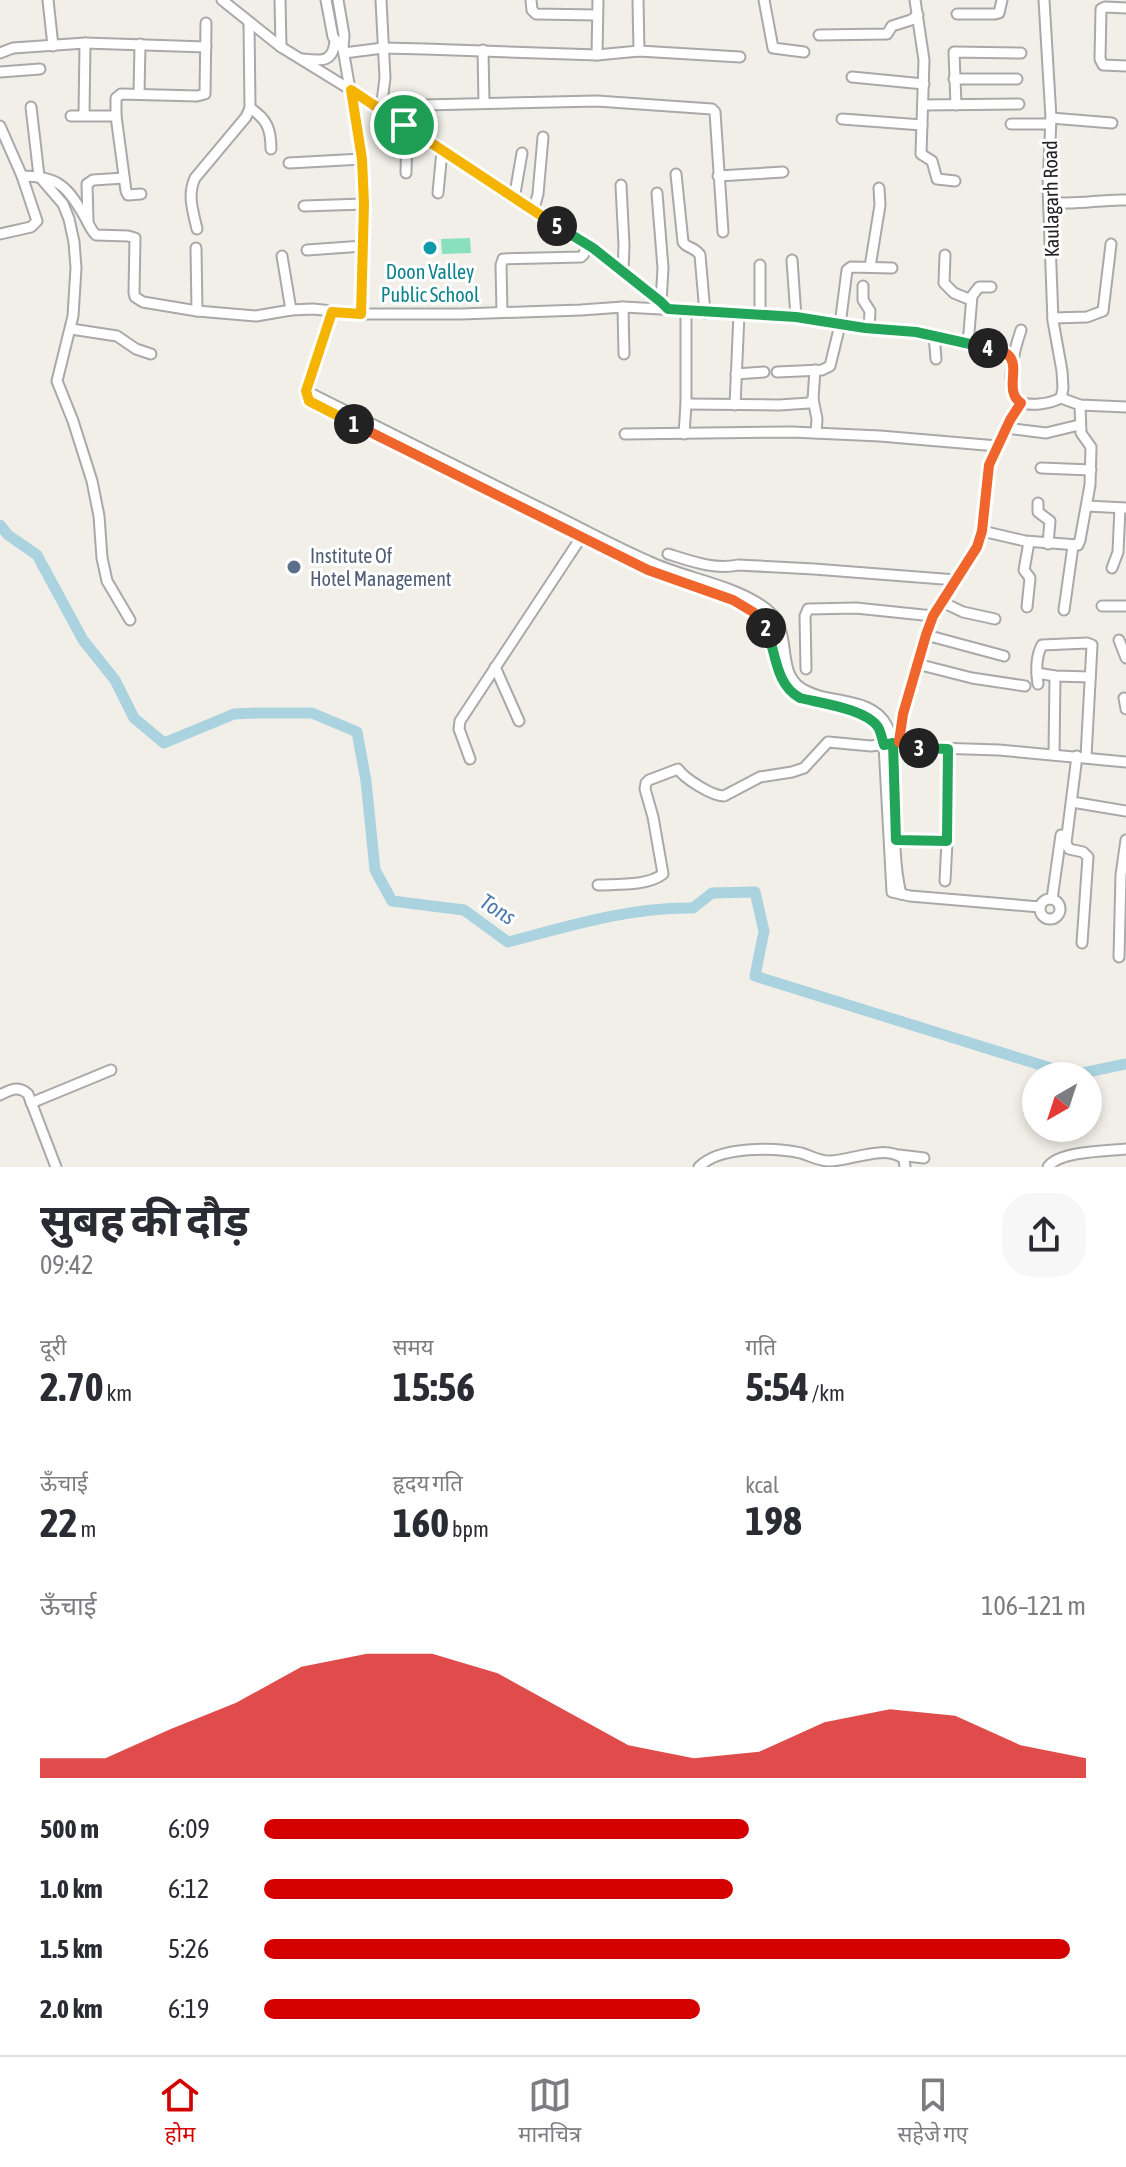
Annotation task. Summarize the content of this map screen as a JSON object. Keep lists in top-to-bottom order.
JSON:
{
  "streets": {
    "street": ["Kaulagarh Road"]
  },
  "water": ["Tons"],
  "places": ["Doon Valley Public School", "Institute Of Hotel Management"],
  "north": "bottom left",
  "page": {
    "pins": [
      "5",
      "4",
      "1",
      "2",
      "3"
    ],
    "heading": ["सुबह की दौड़", "09:42"],
    "stats": [
      ["दूरी", "2.70 km"],
      ["समय", "15:56"],
      ["गति", "5:54 /km"],
      ["ऊँचाई", "22 m"],
      ["हृदय गति", "160 bpm"],
      ["kcal", "198"]
    ],
    "chart": ["ऊँचाई", "106–121 m"],
    "list": [
      {
        "name": "500 m",
        "note": "6:09"
      },
      {
        "name": "1.0 km",
        "note": "6:12"
      },
      {
        "name": "1.5 km",
        "note": "5:26"
      },
      {
        "name": "2.0 km",
        "note": "6:19"
      }
    ],
    "tabs": ["होम", "मानचित्र", "सहेजे गए"]
  }
}
